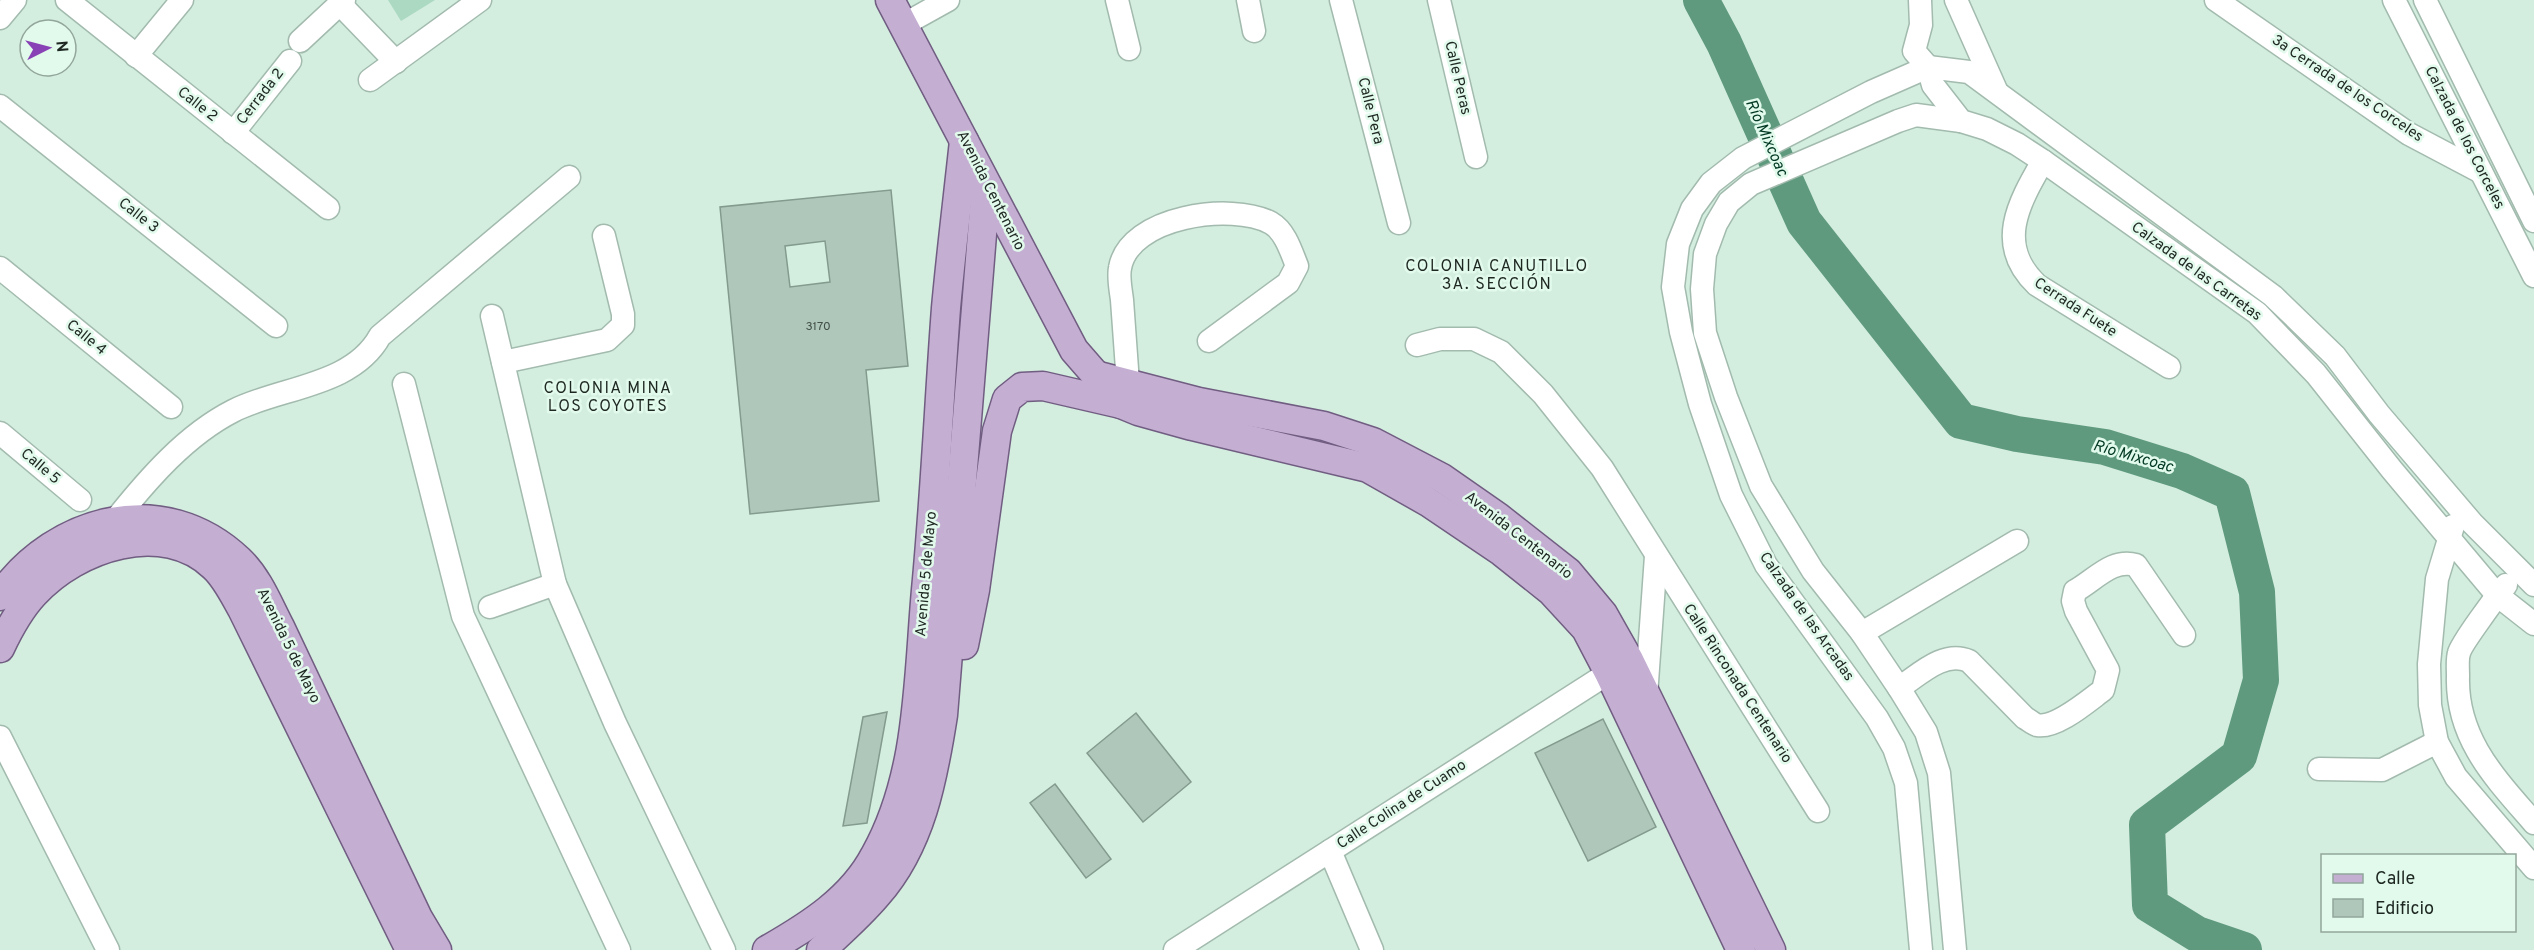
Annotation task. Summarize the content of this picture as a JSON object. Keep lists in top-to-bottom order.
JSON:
{
  "streets": {
    "main road": ["Avenida Centenario", "Avenida 5 de Mayo"],
    "street": [
      "Calle Peras",
      "3a Cerrada de los Corceles",
      "Cerrada 2",
      "Calle 2",
      "Calle Pera",
      "Calzada de los Corceles",
      "Calle 3",
      "Calzada de las Carretas",
      "Cerrada Fuete",
      "Calle 4",
      "Calle 5",
      "Calzada de las Arcadas",
      "Calle Rinconada Centenario",
      "Calle Colina de Cuamo"
    ]
  },
  "crossings": [
    ["3a Cerrada de los Corceles", "Calzada de los Corceles"],
    ["Cerrada 2", "Calle 2"],
    ["Avenida Centenario", "Avenida 5 de Mayo"],
    ["Avenida Centenario", "Calle Colina de Cuamo"],
    ["Calzada de las Carretas", "Cerrada Fuete"],
    ["Calzada de las Carretas", "Calzada de las Arcadas"]
  ],
  "districts": ["COLONIA CANUTILLO 3A. SECCIÓN", "COLONIA MINA LOS COYOTES"],
  "water": ["Río Mixcoac"],
  "house_numbers": ["3170"],
  "legend": ["Calle", "Edificio"],
  "north": "right"
}
